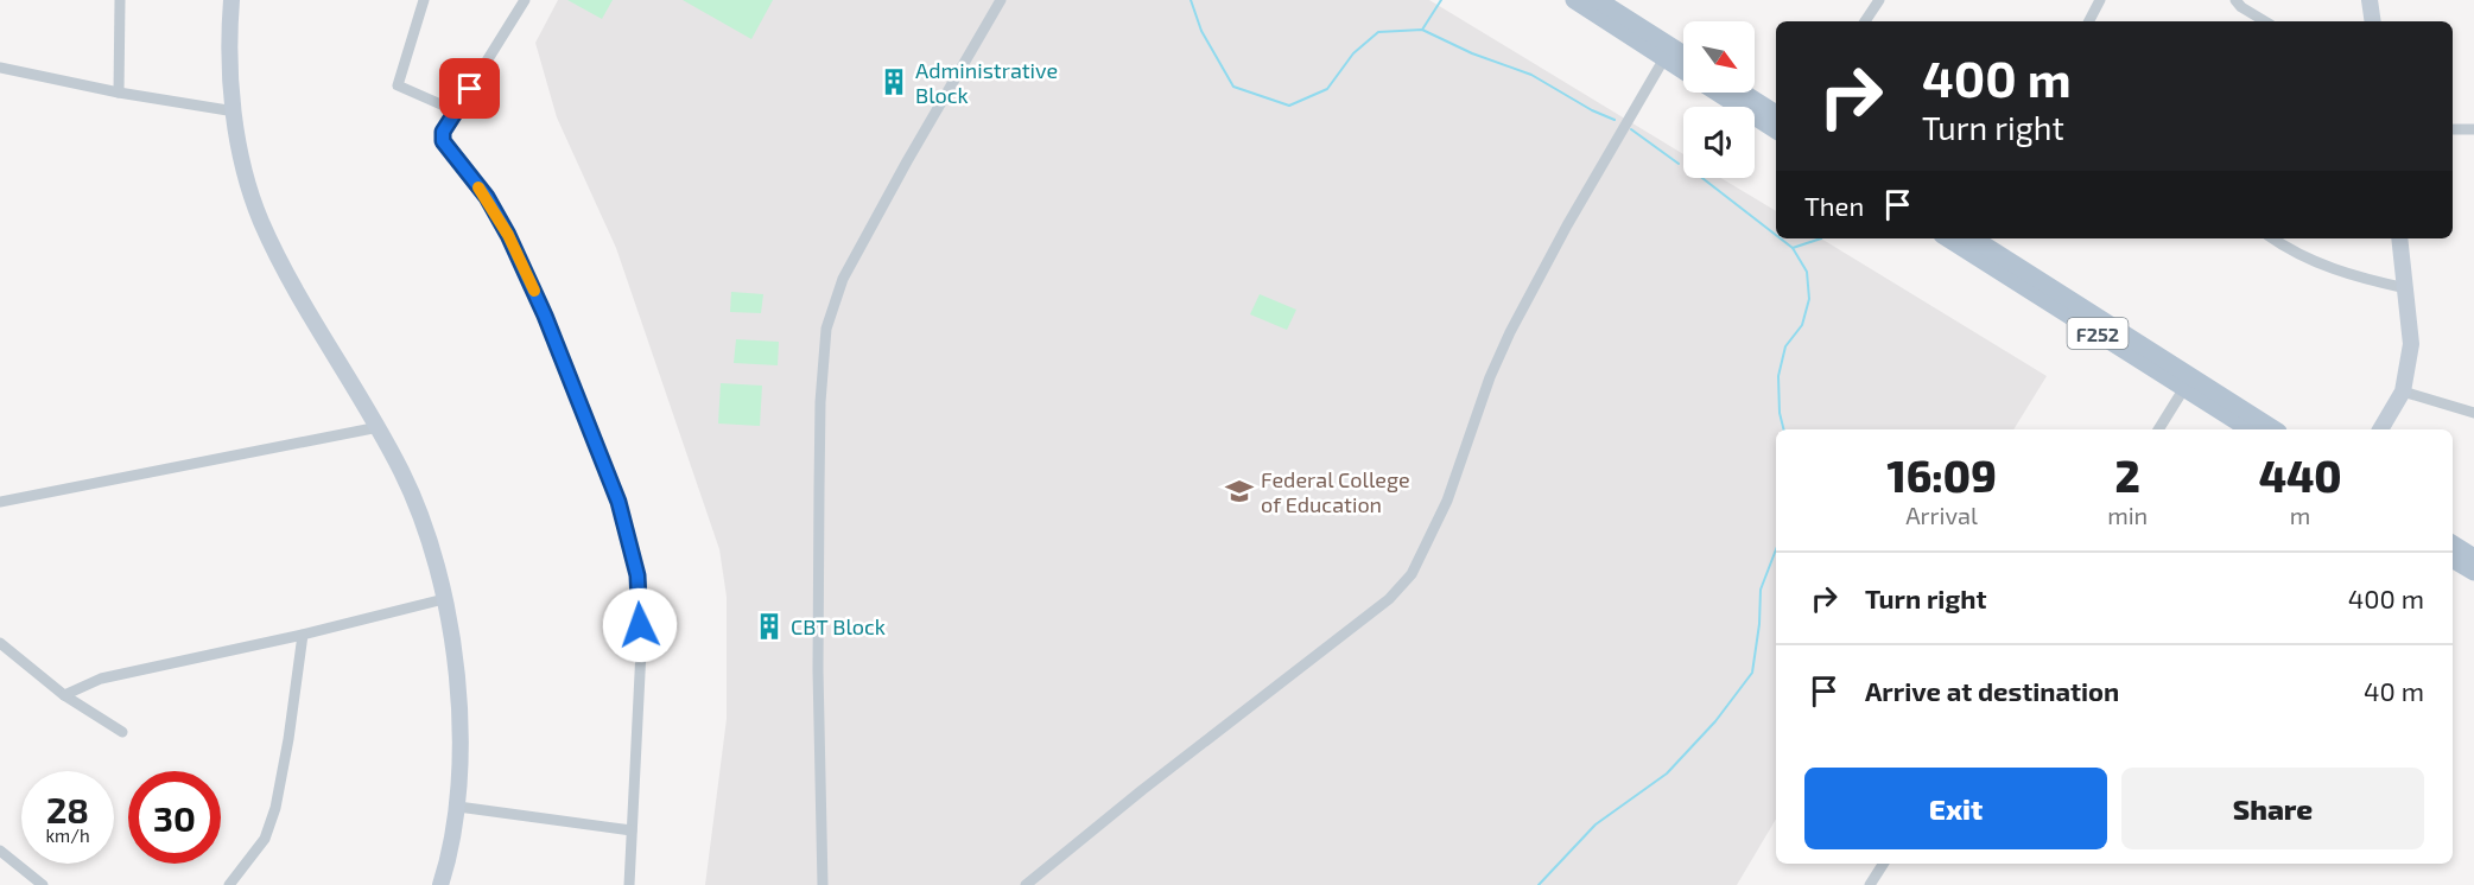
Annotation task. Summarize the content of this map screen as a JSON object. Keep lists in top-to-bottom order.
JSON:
{
  "streets": {
    "main road": ["F252"]
  },
  "places": {
    "building": ["Administrative Block", "CBT Block"],
    "school or university": ["Federal College of Education"]
  },
  "north": "bottom right",
  "page": {
    "turn": ["400 m", "Turn right"],
    "then": "Then",
    "eta": [
      "16:09",
      "Arrival",
      "2",
      "min",
      "440",
      "m"
    ],
    "list": [
      {
        "name": "Turn right",
        "value": "400 m"
      },
      {
        "name": "Arrive at destination",
        "value": "40 m"
      }
    ],
    "buttons": ["Exit", "Share"],
    "speed": "28 km/h",
    "limit": "30"
  }
}
